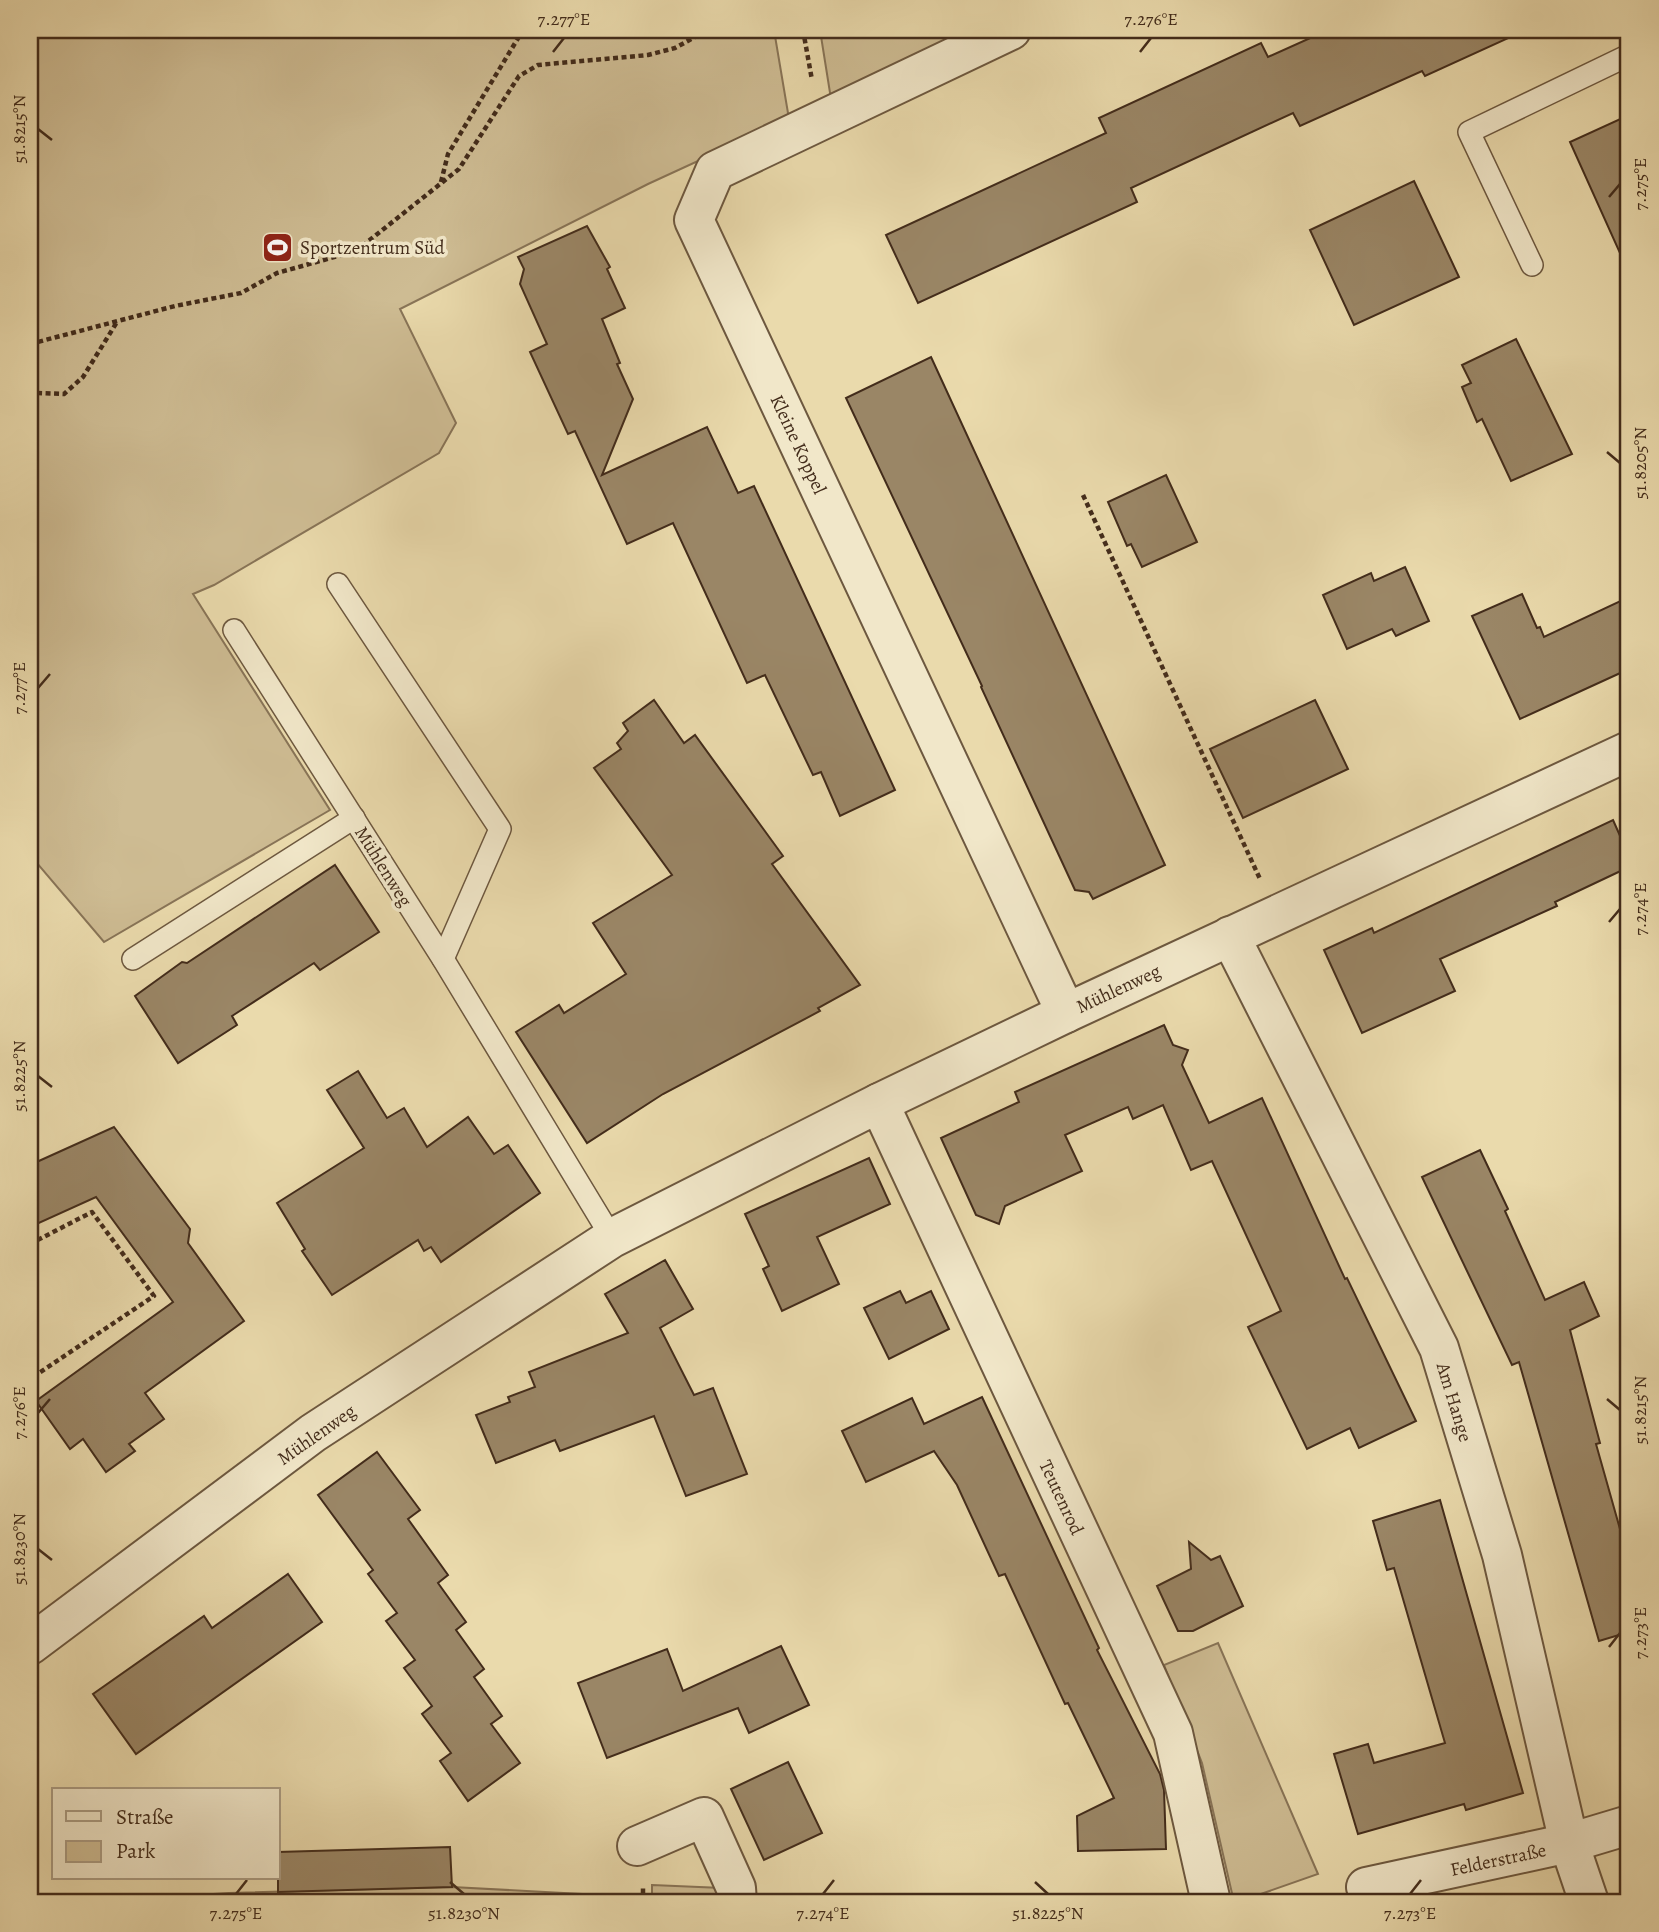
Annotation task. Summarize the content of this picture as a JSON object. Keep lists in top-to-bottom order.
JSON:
{
  "streets": {
    "street": [
      "Kleine Koppel",
      "Mühlenweg",
      "Am Hange",
      "Teutenrod",
      "Felderstraße"
    ]
  },
  "crossings": [
    ["Kleine Koppel", "Mühlenweg"],
    ["Mühlenweg", "Am Hange"],
    ["Mühlenweg", "Teutenrod"],
    ["Am Hange", "Felderstraße"]
  ],
  "places": {
    "sports": ["Sportzentrum Süd"]
  },
  "legend": ["Straße", "Park"],
  "coordinates": [
    "7.277°E",
    "7.276°E",
    "51.8215°N",
    "7.275°E",
    "51.8205°N",
    "7.274°E",
    "51.8225°N",
    "51.8230°N",
    "7.273°E"
  ]
}
